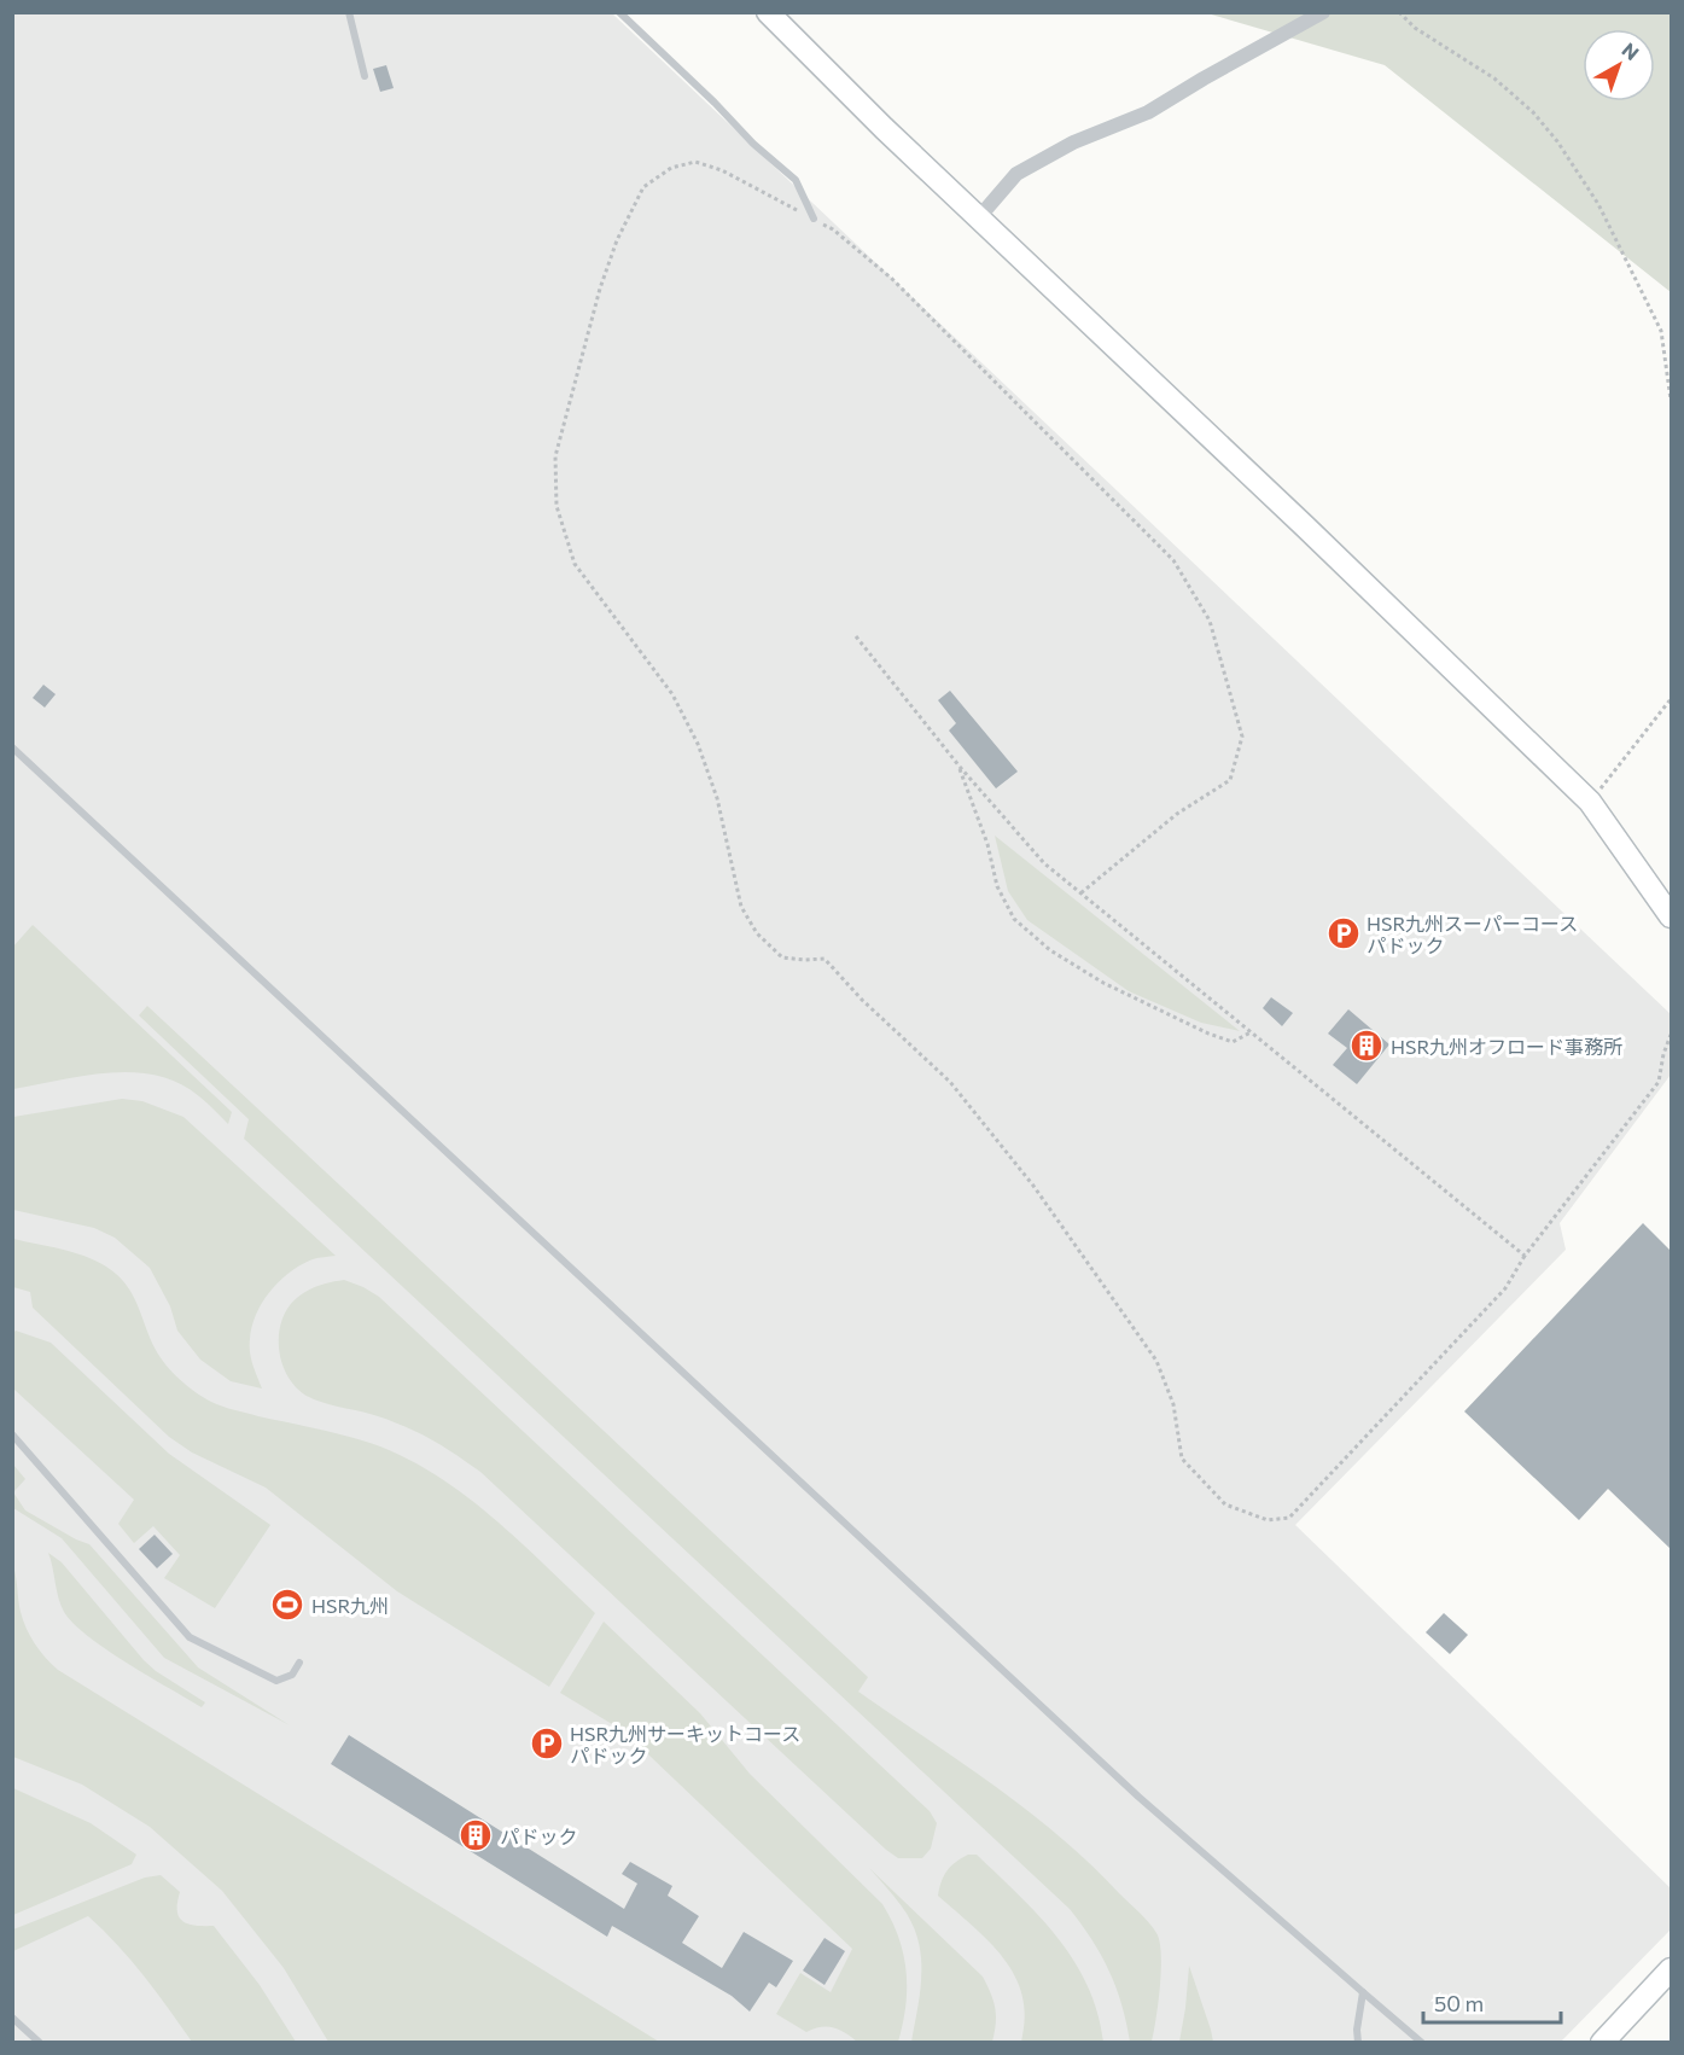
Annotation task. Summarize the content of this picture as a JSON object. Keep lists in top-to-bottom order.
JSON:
{
  "places": {
    "parking": ["HSR九州スーパーコース パドック", "HSR九州サーキットコース パドック"],
    "building": ["HSR九州オフロード事務所", "パドック"],
    "sports": ["HSR九州"]
  },
  "scale_bar": "50 m",
  "north": "top right"
}
